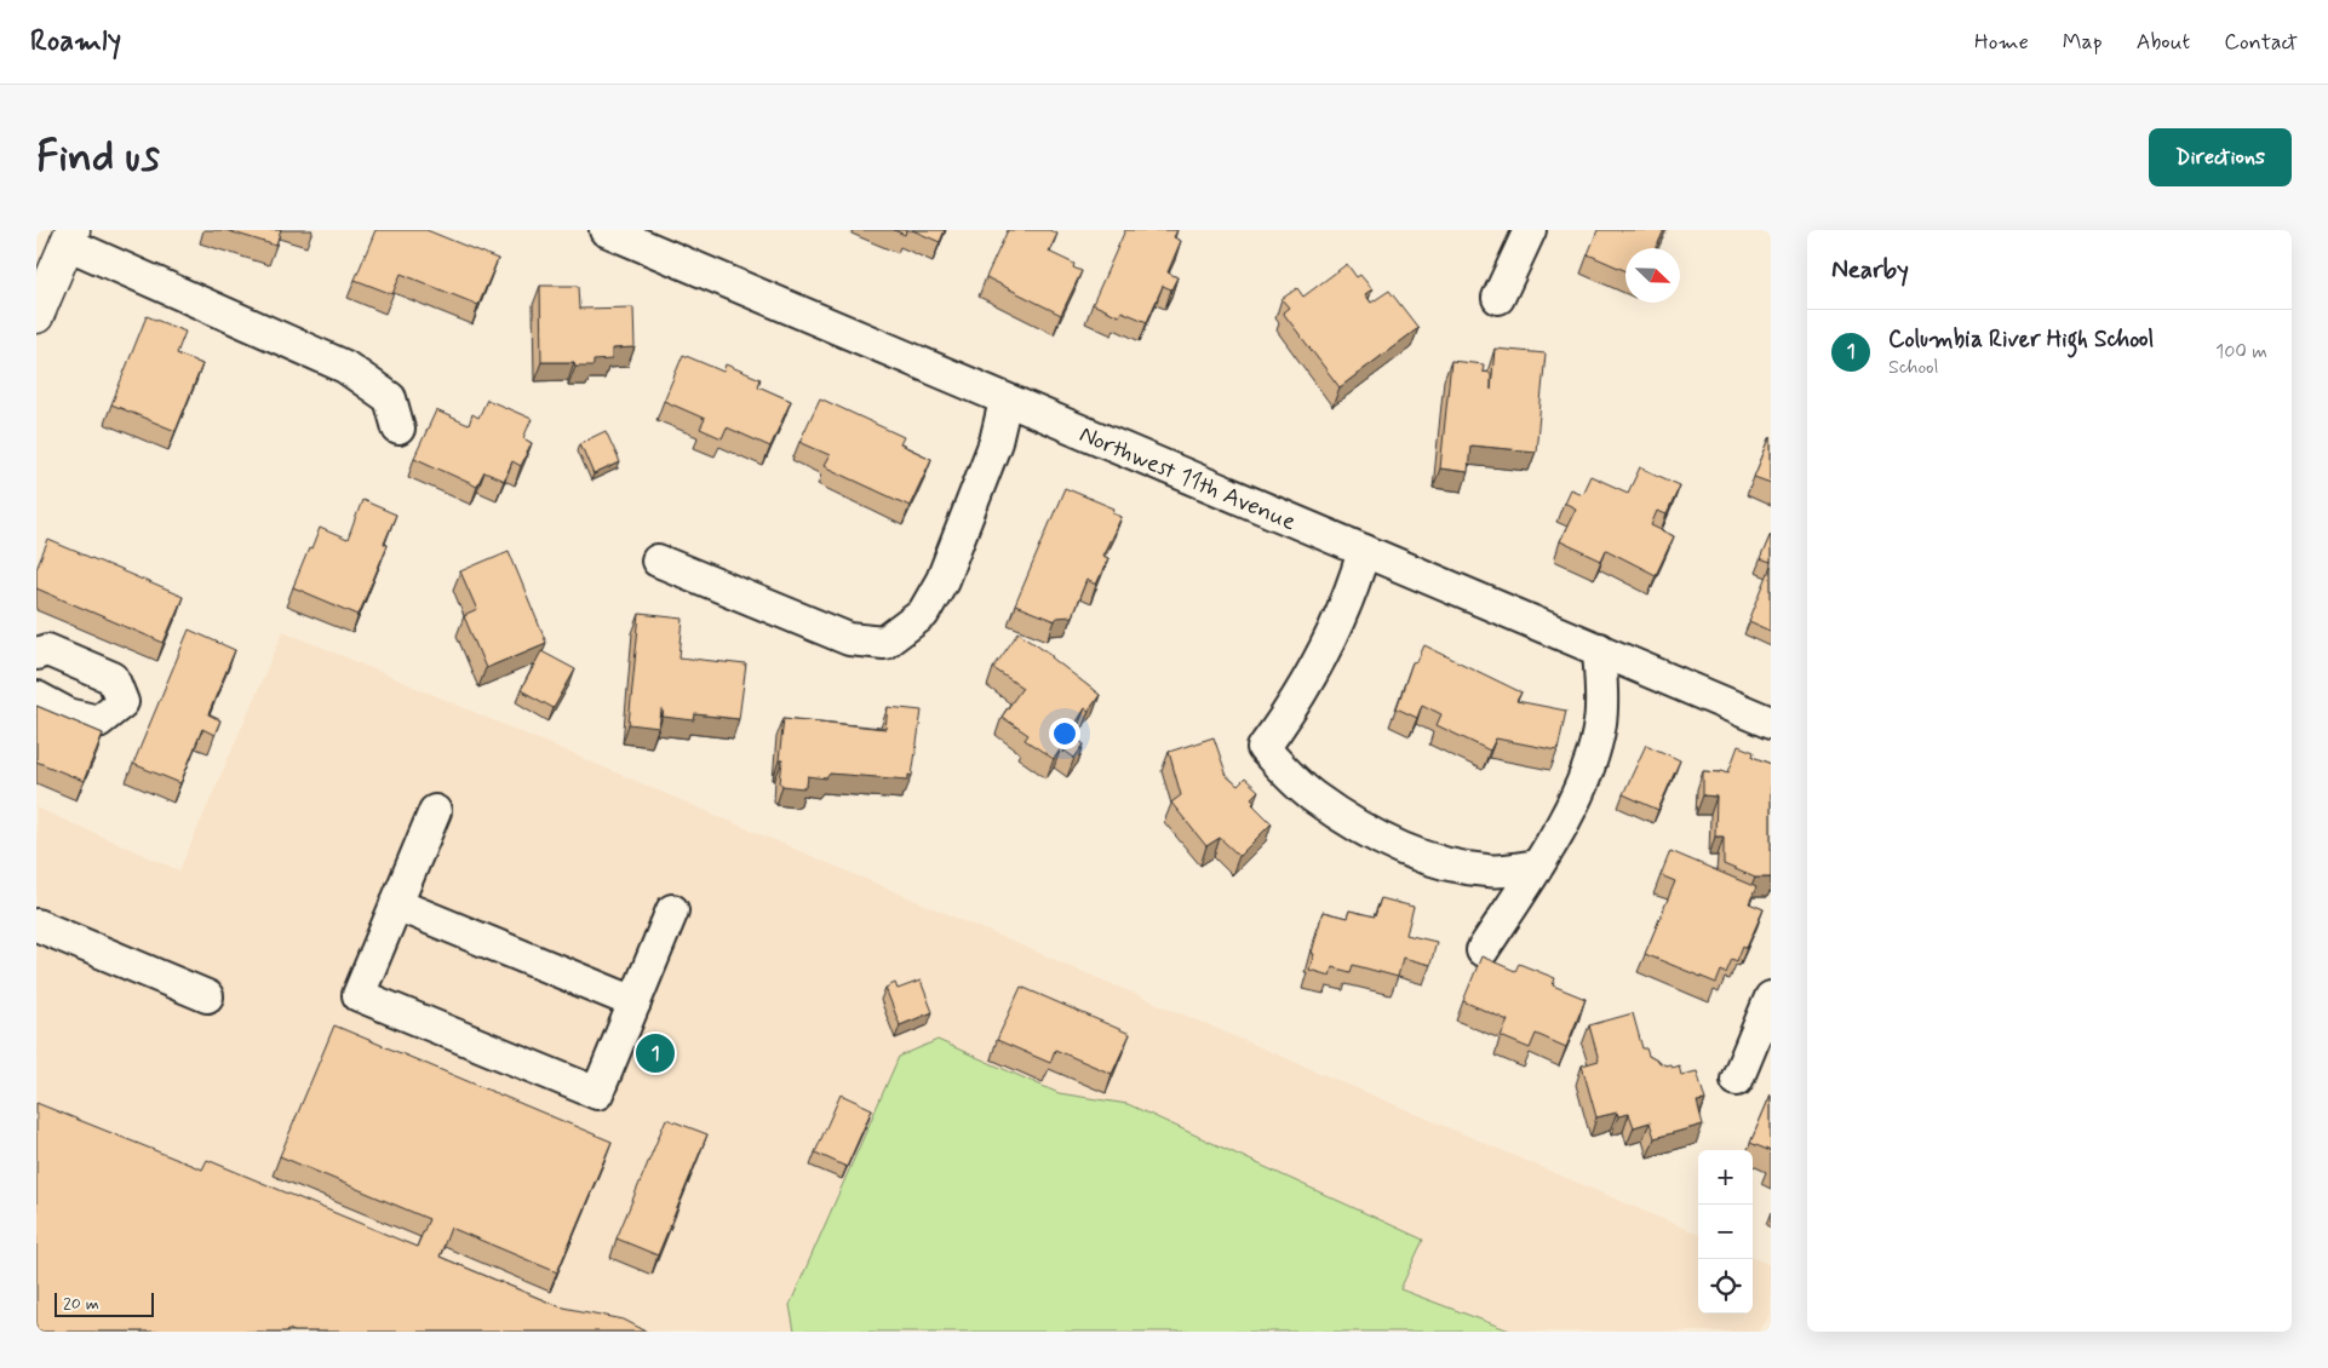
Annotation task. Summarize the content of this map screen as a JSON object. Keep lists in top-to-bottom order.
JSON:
{
  "streets": {
    "street": ["Northwest 11th Avenue"]
  },
  "scale_bar": "20 m",
  "north": "bottom right",
  "page": {
    "header": "Roamly",
    "nav": [
      "Home",
      "Map",
      "About",
      "Contact"
    ],
    "buttons": "Directions",
    "title": "Find us",
    "heading": "Nearby",
    "list": [
      {
        "mark": "1",
        "name": "Columbia River High School",
        "note": "School",
        "value": "100 m"
      }
    ],
    "pins": "1",
    "map_buttons": ["+", "−"],
    "scale": "20 m"
  }
}
